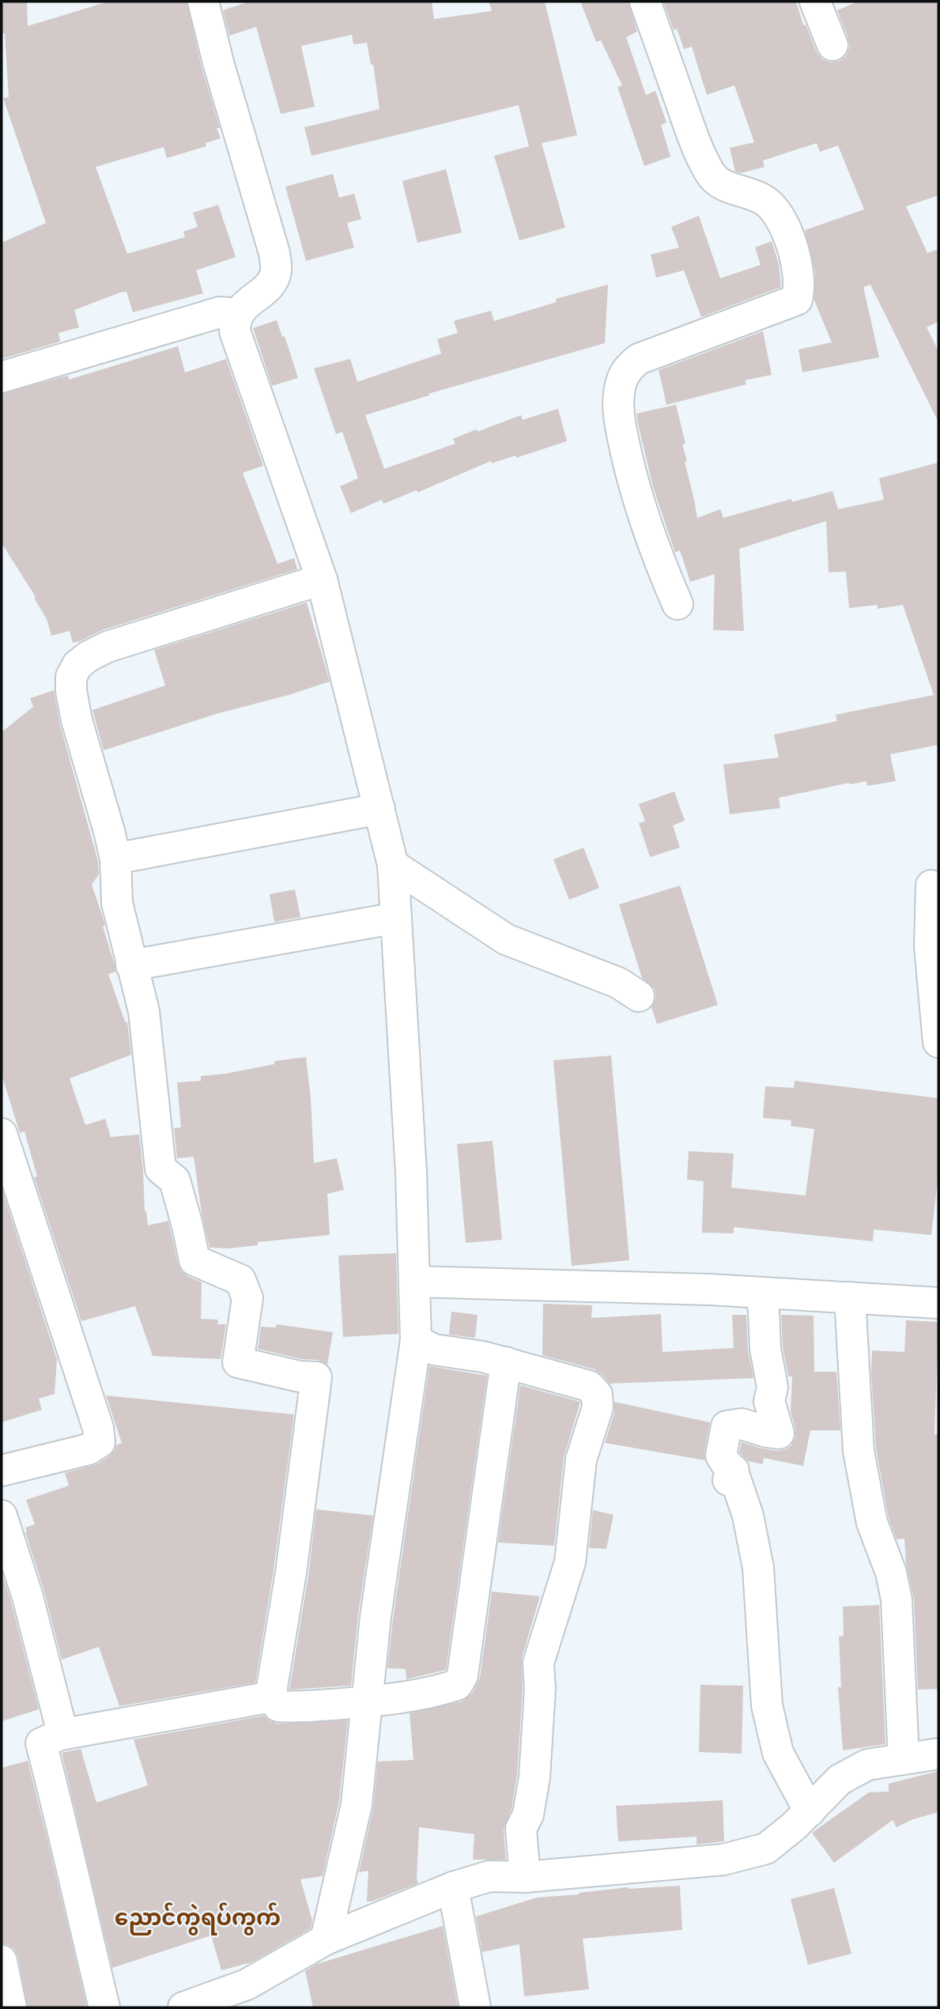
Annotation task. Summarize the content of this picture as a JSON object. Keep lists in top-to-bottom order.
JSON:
{
  "districts": ["ညောင်ကွဲရပ်ကွက်"]
}
